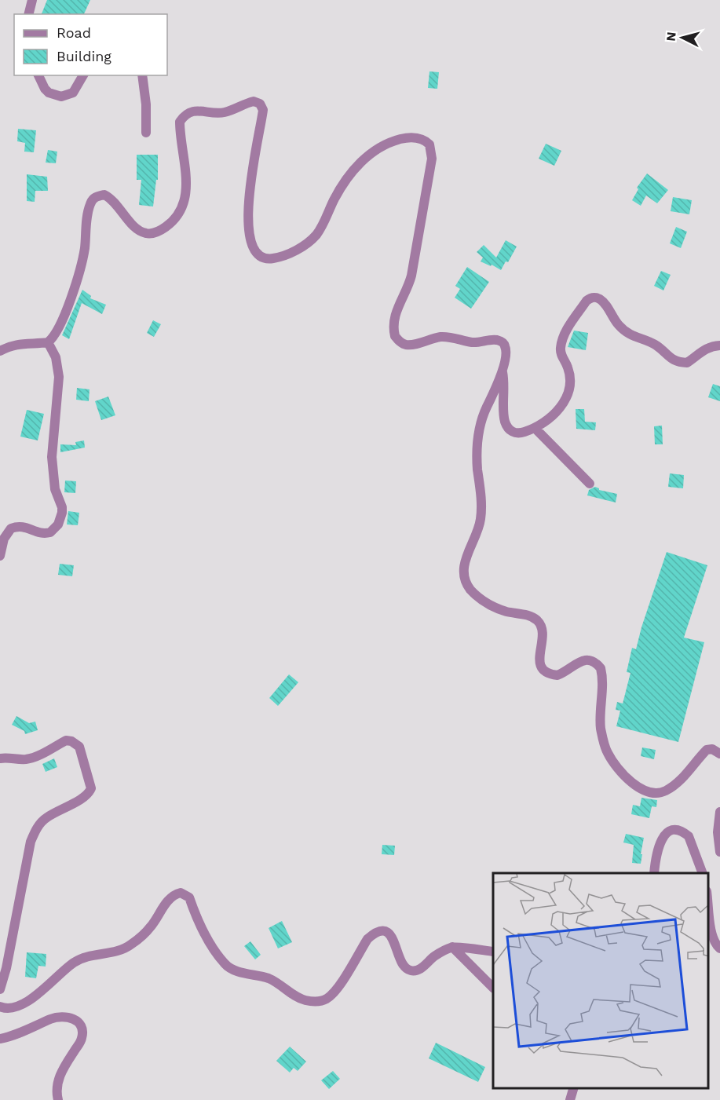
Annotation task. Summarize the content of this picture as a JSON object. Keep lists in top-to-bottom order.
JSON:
{
  "legend": ["Road", "Building"],
  "north": "left"
}
